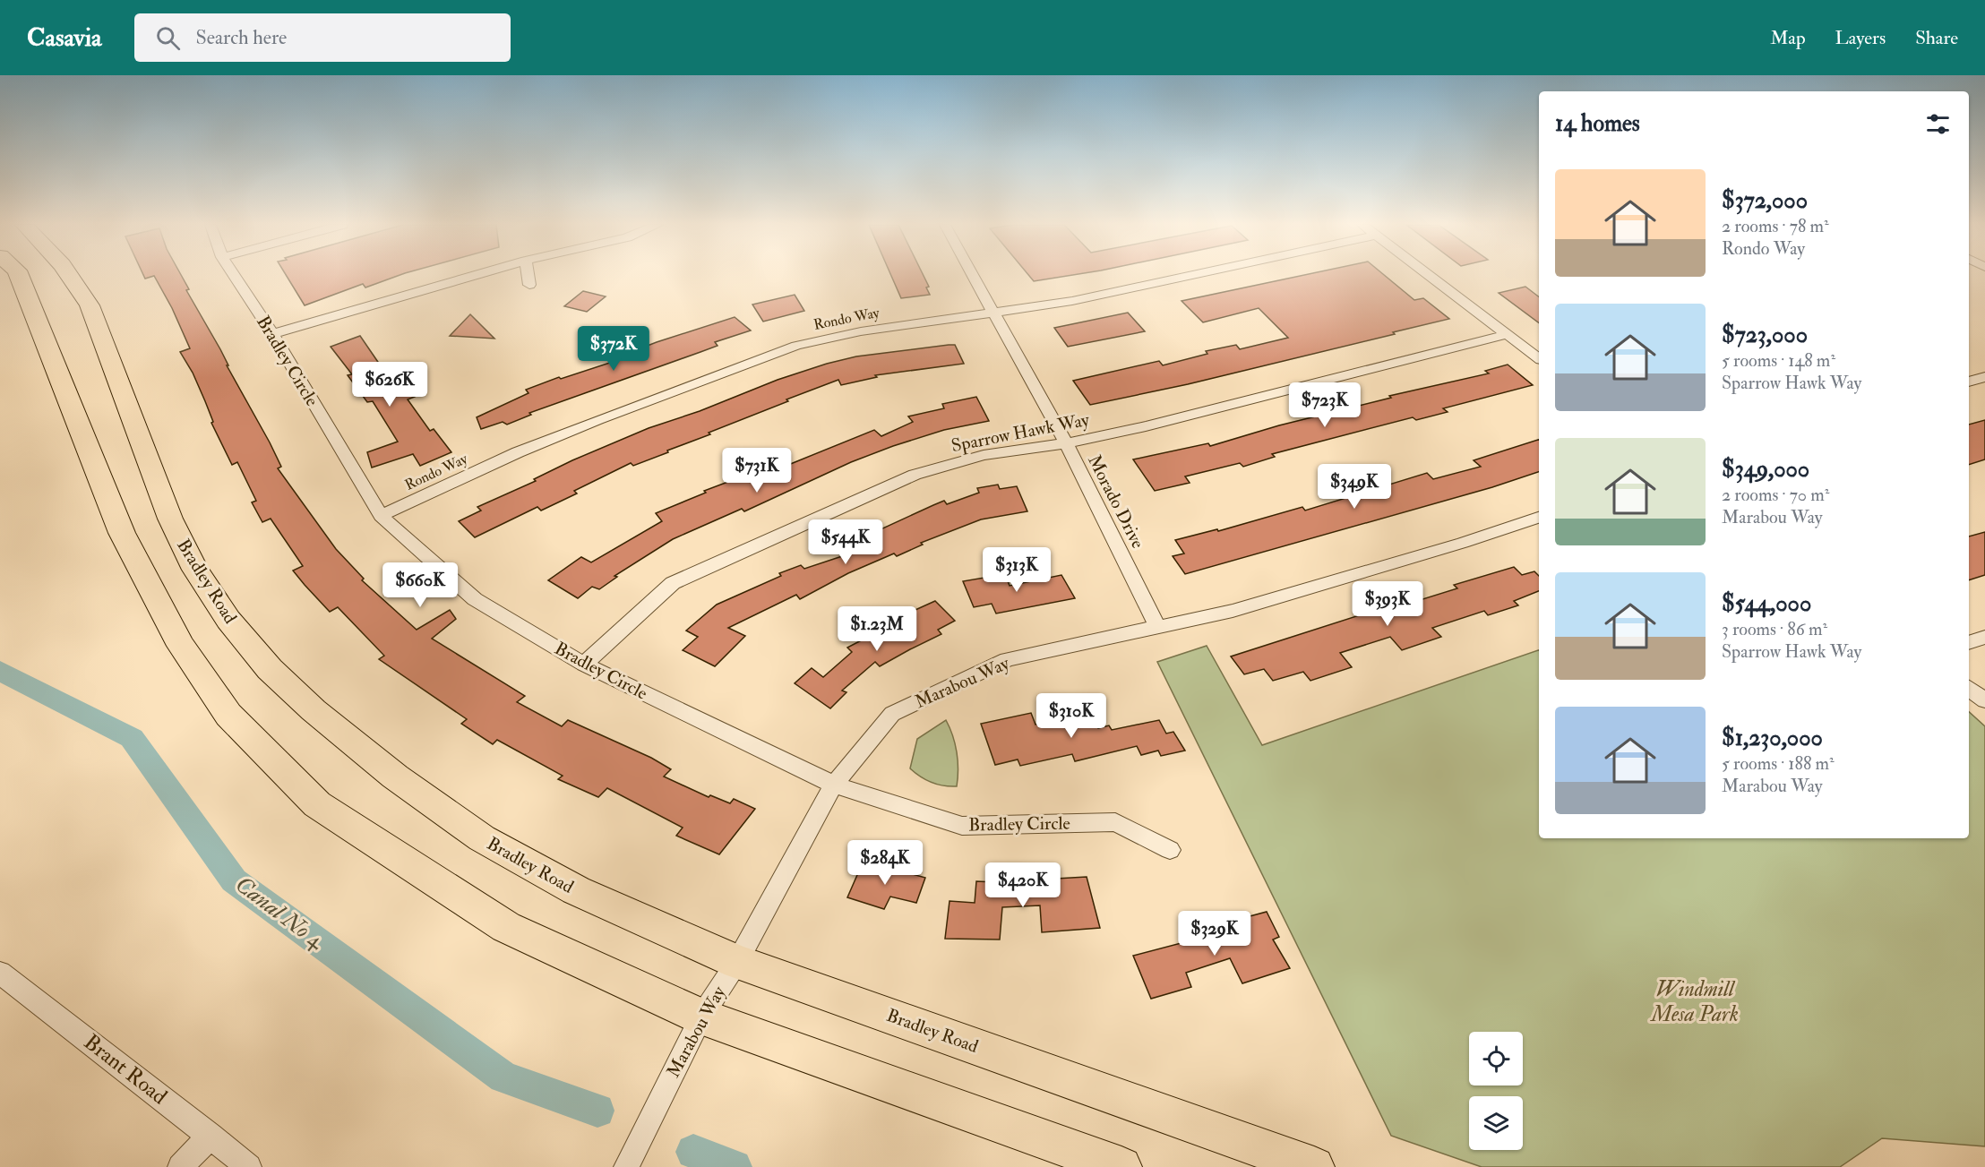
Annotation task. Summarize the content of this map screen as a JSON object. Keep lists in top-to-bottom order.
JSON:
{
  "streets": {
    "main road": ["Bradley Road"],
    "street": [
      "Rondo Way",
      "Bradley Circle",
      "Sparrow Hawk Way",
      "Morado Drive",
      "Marabou Way",
      "Brant Road"
    ]
  },
  "crossings": [
    ["Rondo Way", "Bradley Circle"],
    ["Rondo Way", "Morado Drive"],
    ["Bradley Circle", "Sparrow Hawk Way"],
    ["Bradley Circle", "Marabou Way"],
    ["Sparrow Hawk Way", "Morado Drive"],
    ["Morado Drive", "Marabou Way"],
    ["Bradley Road", "Marabou Way"]
  ],
  "water": ["Canal No 4"],
  "parks": ["Windmill Mesa Park"],
  "page": {
    "header": "Casavia",
    "search": "Search here",
    "nav": ["Map", "Layers", "Share"],
    "heading": "14 homes",
    "list": [
      {
        "name": "$372,000",
        "note": "2 rooms · 78 m² · Rondo Way"
      },
      {
        "name": "$723,000",
        "note": "5 rooms · 148 m² · Sparrow Hawk Way"
      },
      {
        "name": "$349,000",
        "note": "2 rooms · 70 m² · Marabou Way"
      },
      {
        "name": "$544,000",
        "note": "3 rooms · 86 m² · Sparrow Hawk Way"
      },
      {
        "name": "$1,230,000",
        "note": "5 rooms · 188 m² · Marabou Way"
      }
    ],
    "price": [
      "$372K",
      "$626K",
      "$723K",
      "$731K",
      "$349K",
      "$544K",
      "$313K",
      "$660K",
      "$393K",
      "$1.23M",
      "$310K",
      "$284K",
      "$420K",
      "$329K"
    ]
  }
}
